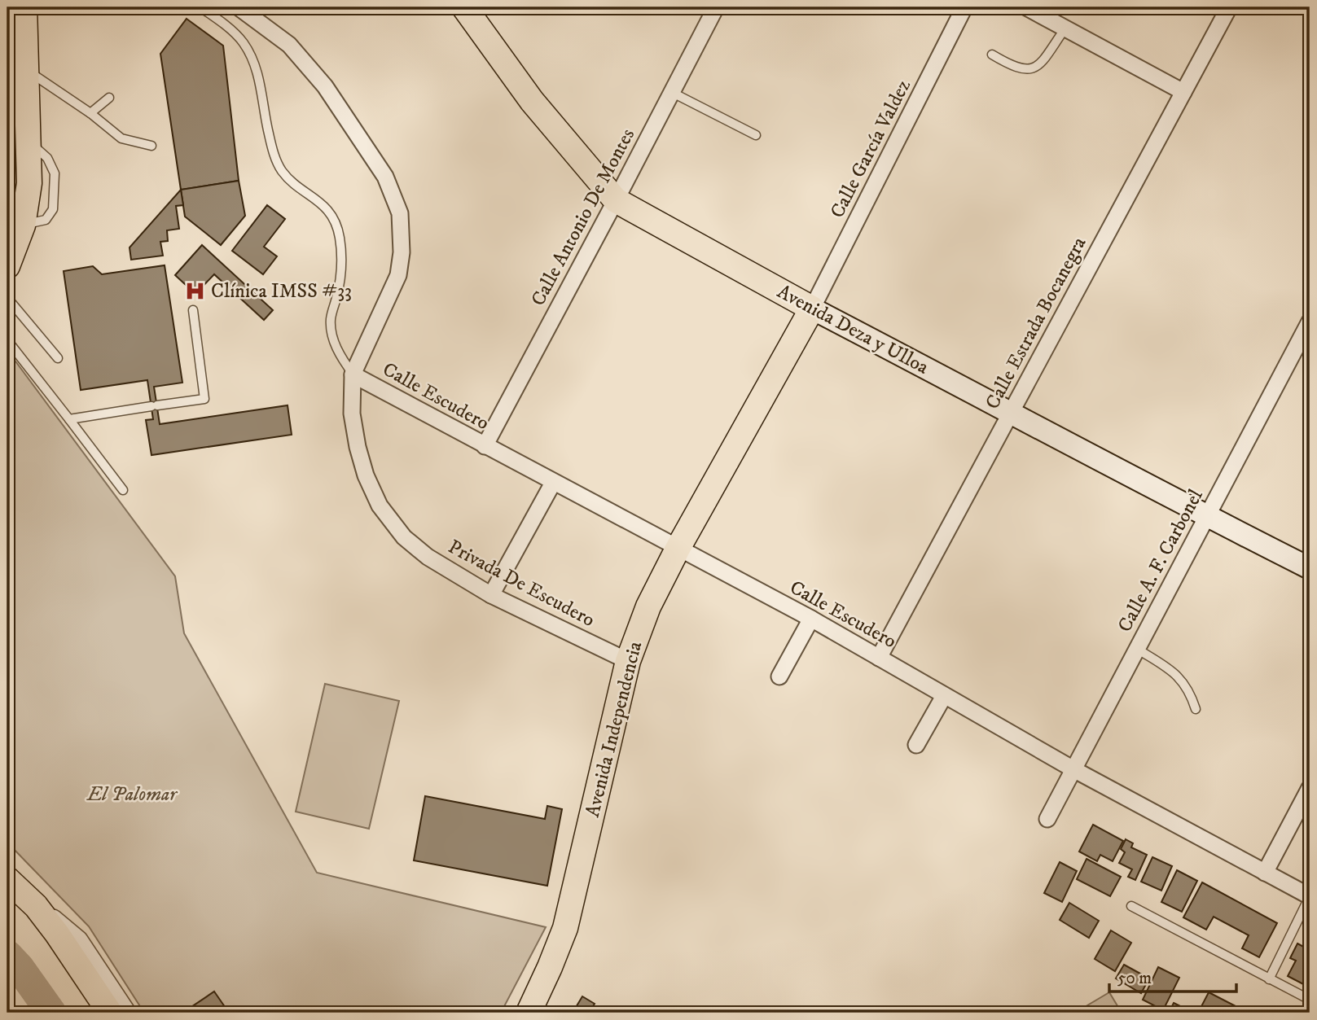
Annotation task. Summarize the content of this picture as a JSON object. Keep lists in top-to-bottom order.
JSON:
{
  "streets": {
    "main road": ["Avenida Deza y Ulloa", "Avenida Independencia"],
    "street": [
      "Calle García Valdez",
      "Calle Antonio De Montes",
      "Calle Estrada Bocanegra",
      "Calle Escudero",
      "Calle A. F. Carbonel",
      "Privada De Escudero"
    ]
  },
  "crossings": [
    ["Calle García Valdez", "Avenida Deza y Ulloa"],
    ["Calle García Valdez", "Avenida Independencia"],
    ["Calle Antonio De Montes", "Avenida Deza y Ulloa"],
    ["Calle Antonio De Montes", "Calle Escudero"],
    ["Calle Estrada Bocanegra", "Avenida Deza y Ulloa"],
    ["Calle Estrada Bocanegra", "Calle Escudero"],
    ["Avenida Deza y Ulloa", "Calle A. F. Carbonel"],
    ["Avenida Deza y Ulloa", "Avenida Independencia"],
    ["Calle Escudero", "Calle A. F. Carbonel"],
    ["Calle Escudero", "Privada De Escudero"],
    ["Calle Escudero", "Avenida Independencia"],
    ["Privada De Escudero", "Avenida Independencia"]
  ],
  "parks": ["El Palomar"],
  "places": {
    "hospital": ["Clínica IMSS #33"]
  },
  "scale_bar": "50 m"
}
